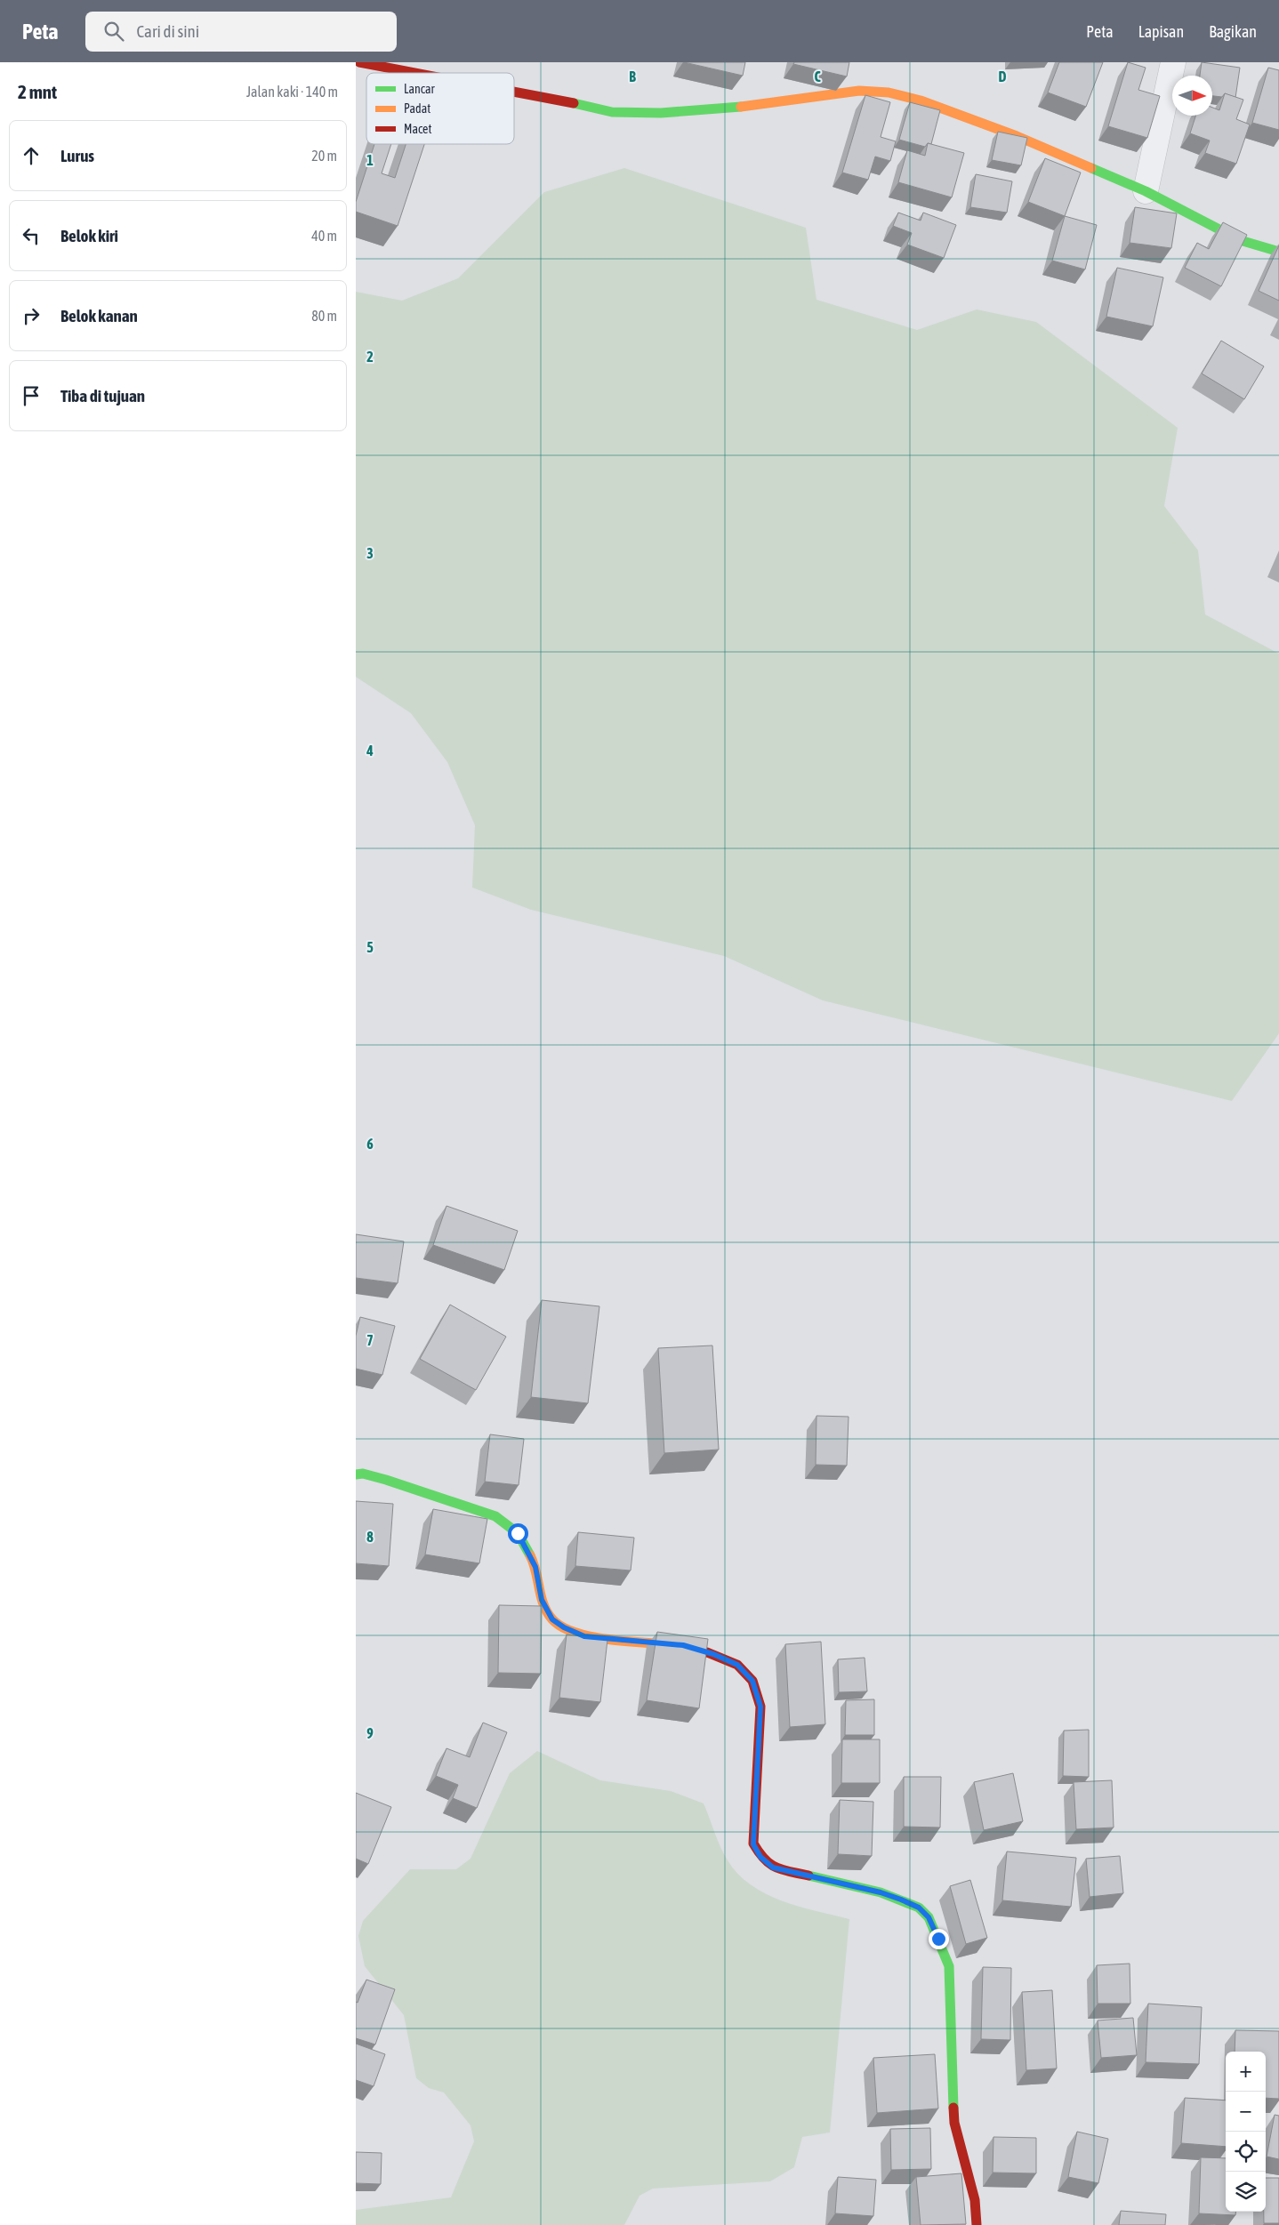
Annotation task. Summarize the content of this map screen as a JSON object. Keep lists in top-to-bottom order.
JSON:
{
  "legend": ["Lancar", "Padat", "Macet"],
  "north": "right",
  "page": {
    "header": "Peta",
    "search": "Cari di sini",
    "nav": ["Peta", "Lapisan", "Bagikan"],
    "heading": ["2 mnt", "Jalan kaki · 140 m"],
    "list": [
      ["Lurus", "20 m"],
      ["Belok kiri", "40 m"],
      ["Belok kanan", "80 m"],
      "Tiba di tujuan"
    ],
    "map_buttons": ["+", "−"]
  },
  "grid": {
    "columns": ["B", "C", "D"],
    "rows": [
      "1",
      "2",
      "3",
      "4",
      "5",
      "6",
      "7",
      "8",
      "9"
    ]
  }
}
